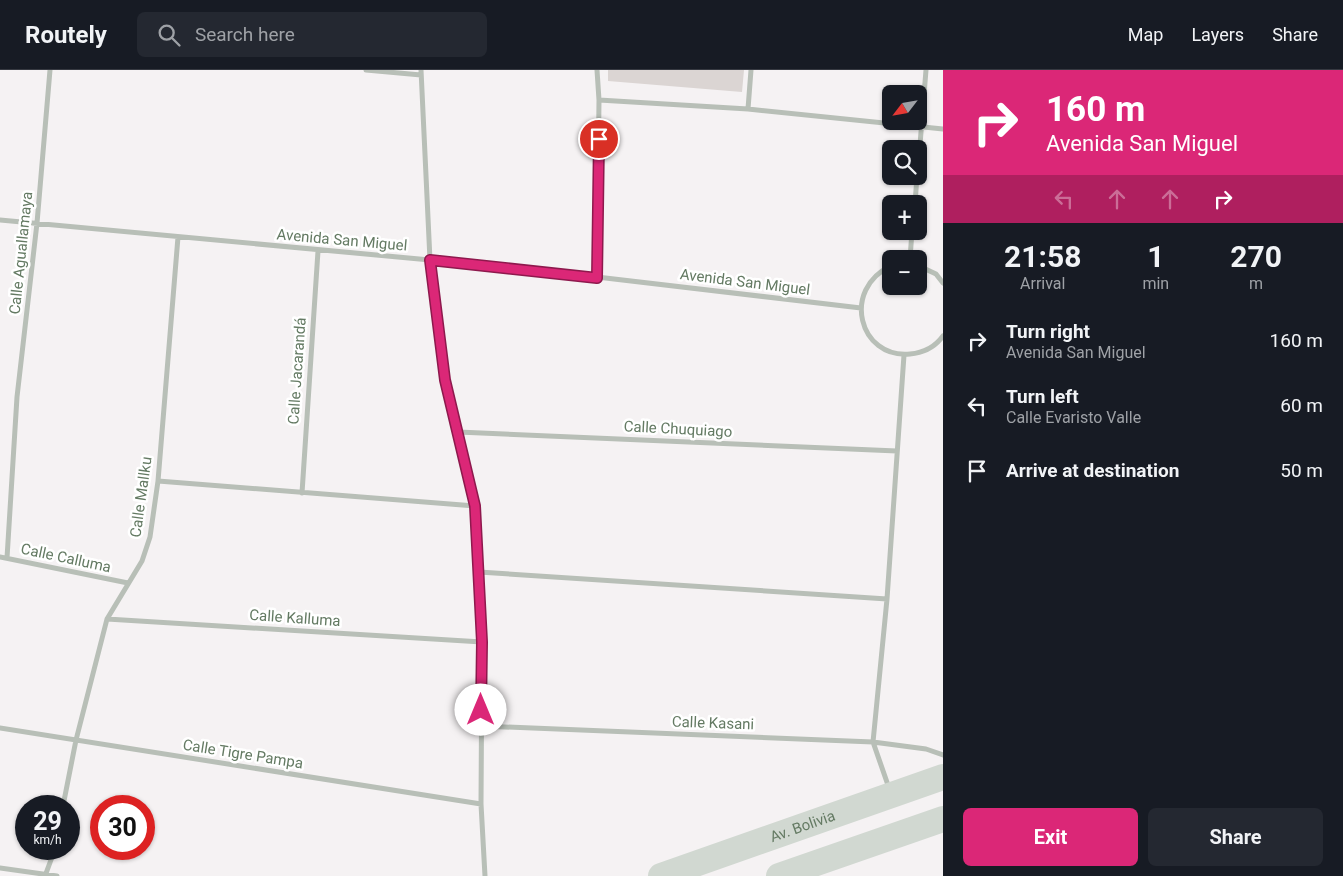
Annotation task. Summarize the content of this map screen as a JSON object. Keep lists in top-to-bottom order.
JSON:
{
  "streets": {
    "street": [
      "Avenida San Miguel",
      "Calle Aguallamaya",
      "Calle Jacarandá",
      "Calle Chuquiago",
      "Calle Mallku",
      "Calle Calluma",
      "Calle Kalluma",
      "Calle Kasani",
      "Calle Tigre Pampa",
      "Av. Bolivia"
    ]
  },
  "crossings": [
    ["Avenida San Miguel", "Calle Aguallamaya"],
    ["Avenida San Miguel", "Calle Jacarandá"],
    ["Avenida San Miguel", "Calle Mallku"],
    ["Calle Aguallamaya", "Calle Calluma"],
    ["Calle Mallku", "Calle Calluma"],
    ["Calle Mallku", "Calle Kalluma"],
    ["Calle Mallku", "Calle Tigre Pampa"]
  ],
  "north": "bottom left",
  "page": {
    "header": "Routely",
    "search": "Search here",
    "nav": ["Map", "Layers", "Share"],
    "turn": ["160 m", "Avenida San Miguel"],
    "map_buttons": ["+", "−"],
    "eta": [
      "21:58",
      "Arrival",
      "1",
      "min",
      "270",
      "m"
    ],
    "list": [
      {
        "name": "Turn right",
        "note": "Avenida San Miguel",
        "value": "160 m"
      },
      {
        "name": "Turn left",
        "note": "Calle Evaristo Valle",
        "value": "60 m"
      },
      {
        "name": "Arrive at destination",
        "value": "50 m"
      }
    ],
    "speed": "29 km/h",
    "limit": "30",
    "buttons": ["Exit", "Share"]
  }
}
